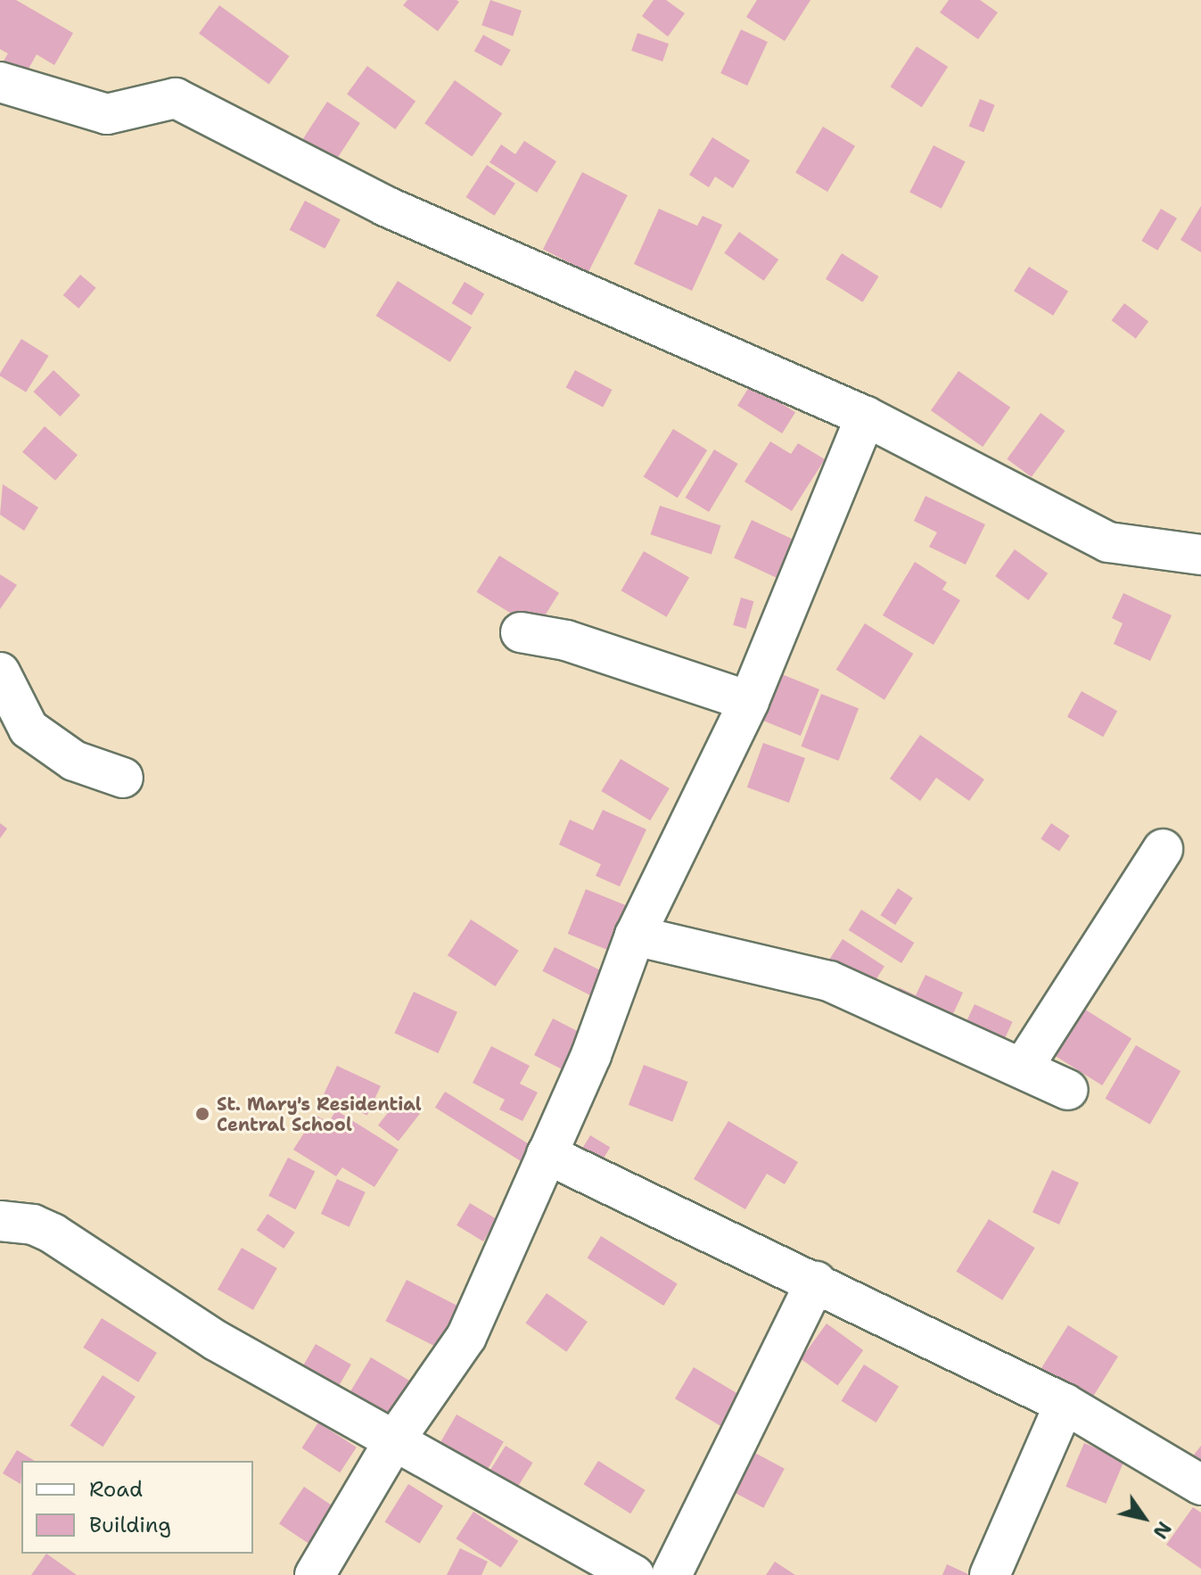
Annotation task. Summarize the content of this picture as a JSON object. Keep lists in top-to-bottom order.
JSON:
{
  "places": ["St. Mary's Residential Central School"],
  "legend": ["Road", "Building"],
  "north": "bottom right"
}
